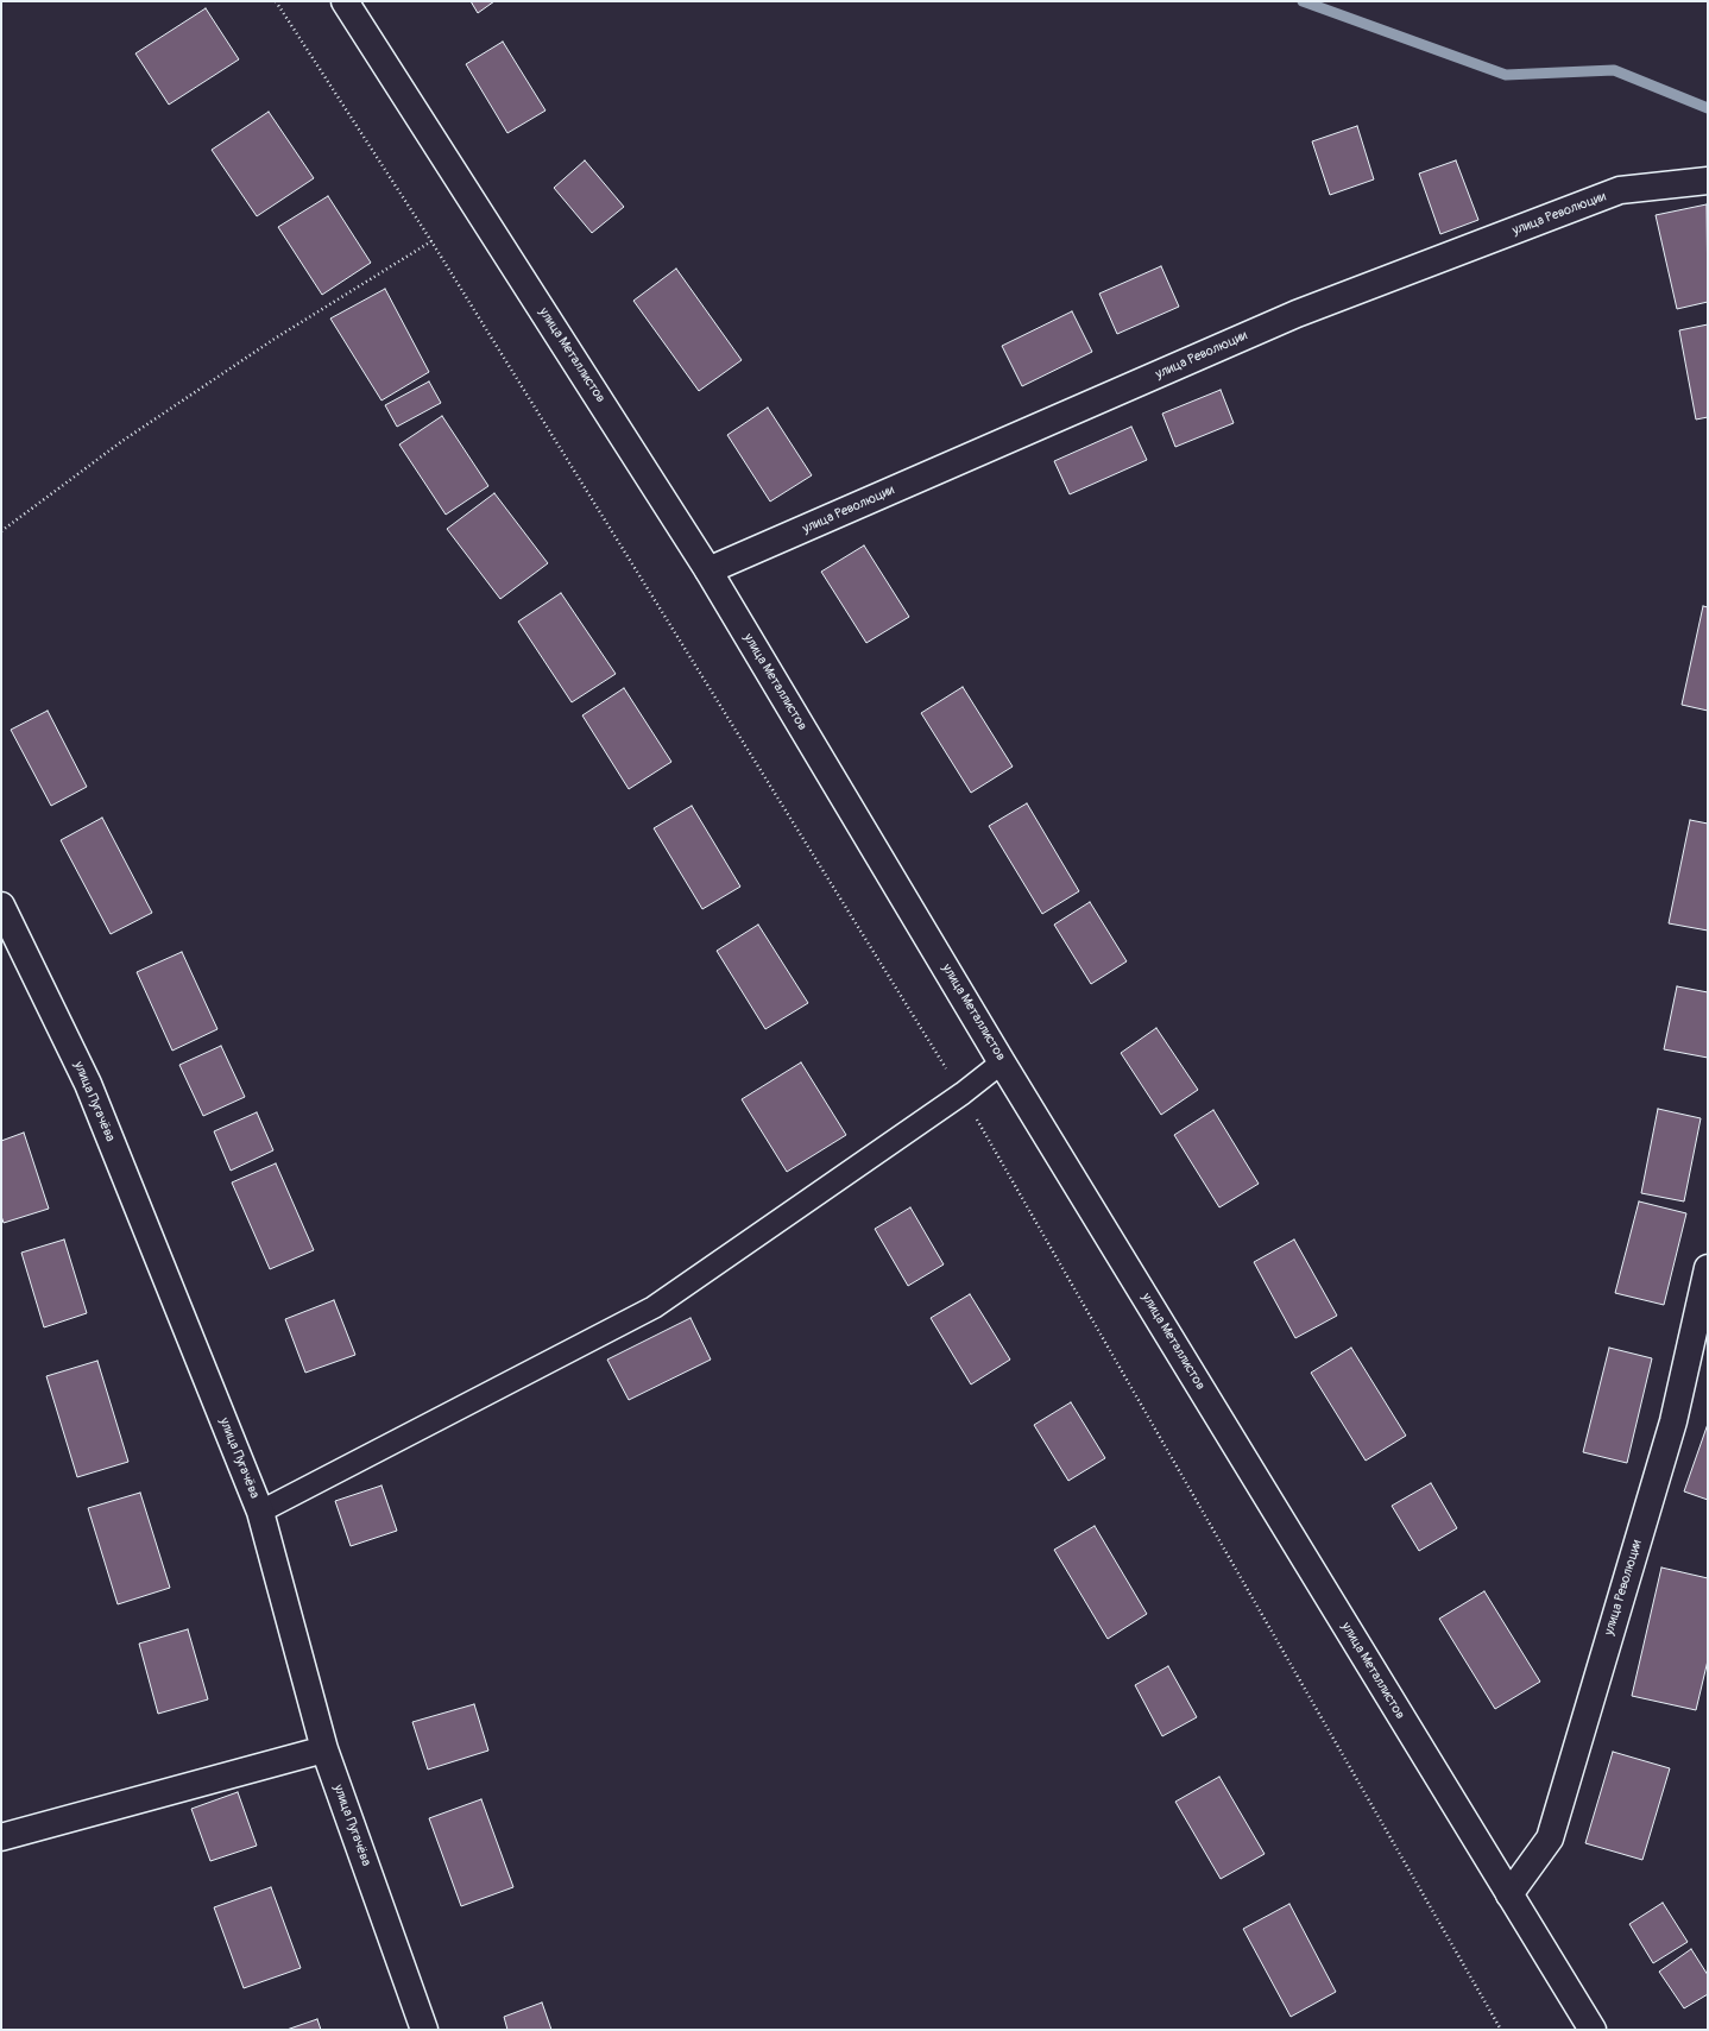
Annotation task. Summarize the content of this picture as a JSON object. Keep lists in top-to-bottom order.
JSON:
{
  "streets": {
    "street": ["улица Революции", "улица Металлистов", "улица Пугачёва"]
  },
  "crossings": [
    ["улица Революции", "улица Металлистов"]
  ]
}
